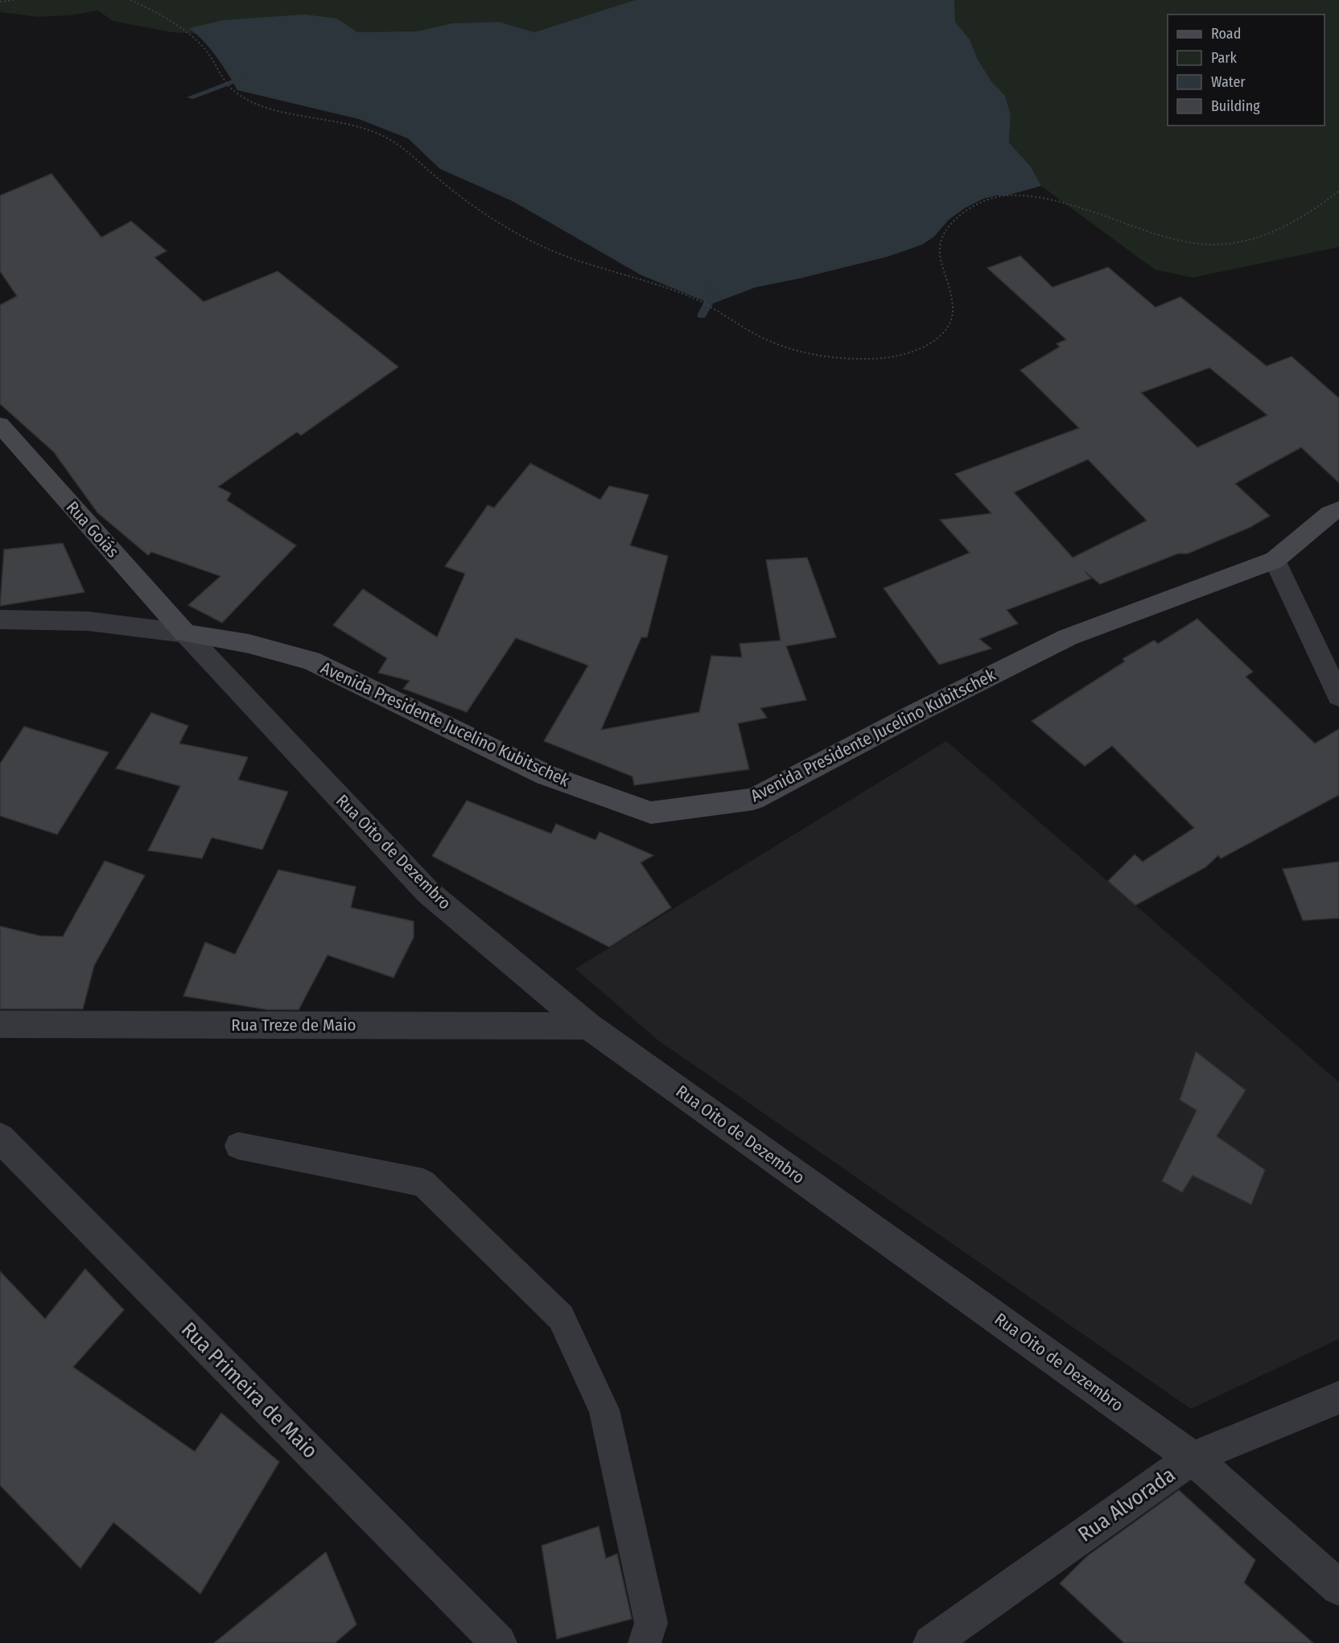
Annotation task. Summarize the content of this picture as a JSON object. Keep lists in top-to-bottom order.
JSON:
{
  "streets": {
    "street": [
      "Rua Goiás",
      "Avenida Presidente Jucelino Kubitschek",
      "Rua Oito de Dezembro",
      "Rua Treze de Maio",
      "Rua Primeira de Maio",
      "Rua Alvorada"
    ]
  },
  "crossings": [
    ["Rua Goiás", "Avenida Presidente Jucelino Kubitschek"],
    ["Rua Goiás", "Rua Oito de Dezembro"],
    ["Avenida Presidente Jucelino Kubitschek", "Rua Oito de Dezembro"],
    ["Rua Oito de Dezembro", "Rua Treze de Maio"],
    ["Rua Oito de Dezembro", "Rua Alvorada"]
  ],
  "legend": [
    "Road",
    "Park",
    "Water",
    "Building"
  ]
}
